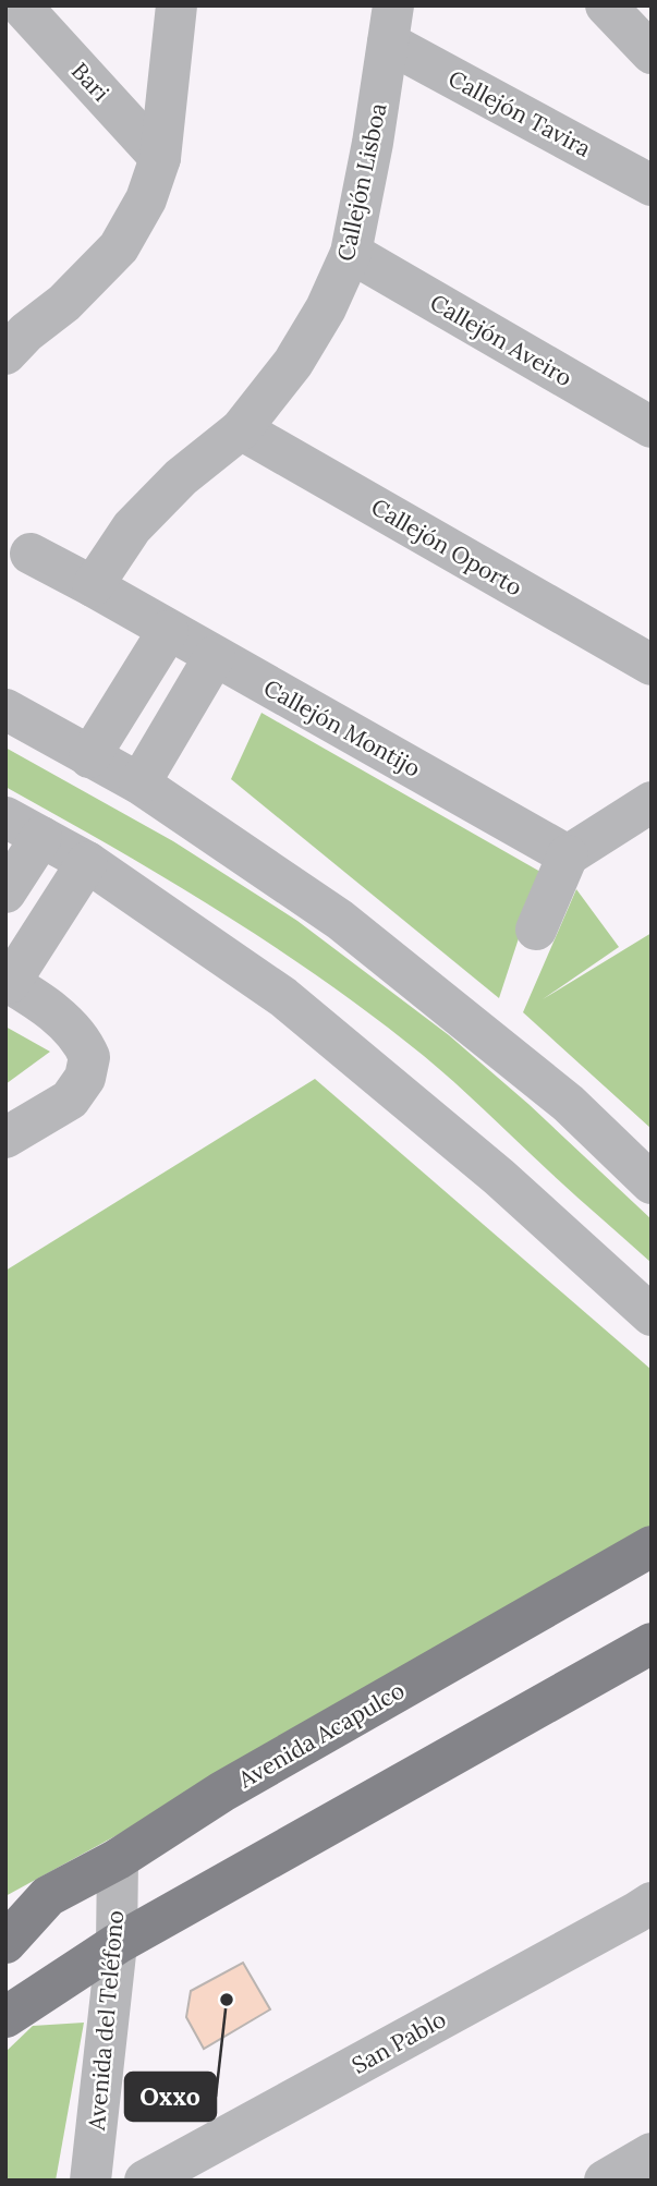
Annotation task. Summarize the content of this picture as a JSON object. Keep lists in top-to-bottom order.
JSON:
{
  "streets": {
    "main road": ["Avenida Acapulco"],
    "street": [
      "Bari",
      "Callejón Tavira",
      "Callejón Lisboa",
      "Callejón Aveiro",
      "Callejón Oporto",
      "Callejón Montijo",
      "Avenida del Teléfono",
      "San Pablo"
    ]
  },
  "crossings": [
    ["Callejón Tavira", "Callejón Lisboa"],
    ["Callejón Lisboa", "Callejón Aveiro"],
    ["Callejón Lisboa", "Callejón Oporto"],
    ["Callejón Lisboa", "Callejón Montijo"],
    ["Avenida Acapulco", "Avenida del Teléfono"]
  ],
  "places": ["Oxxo"]
}
